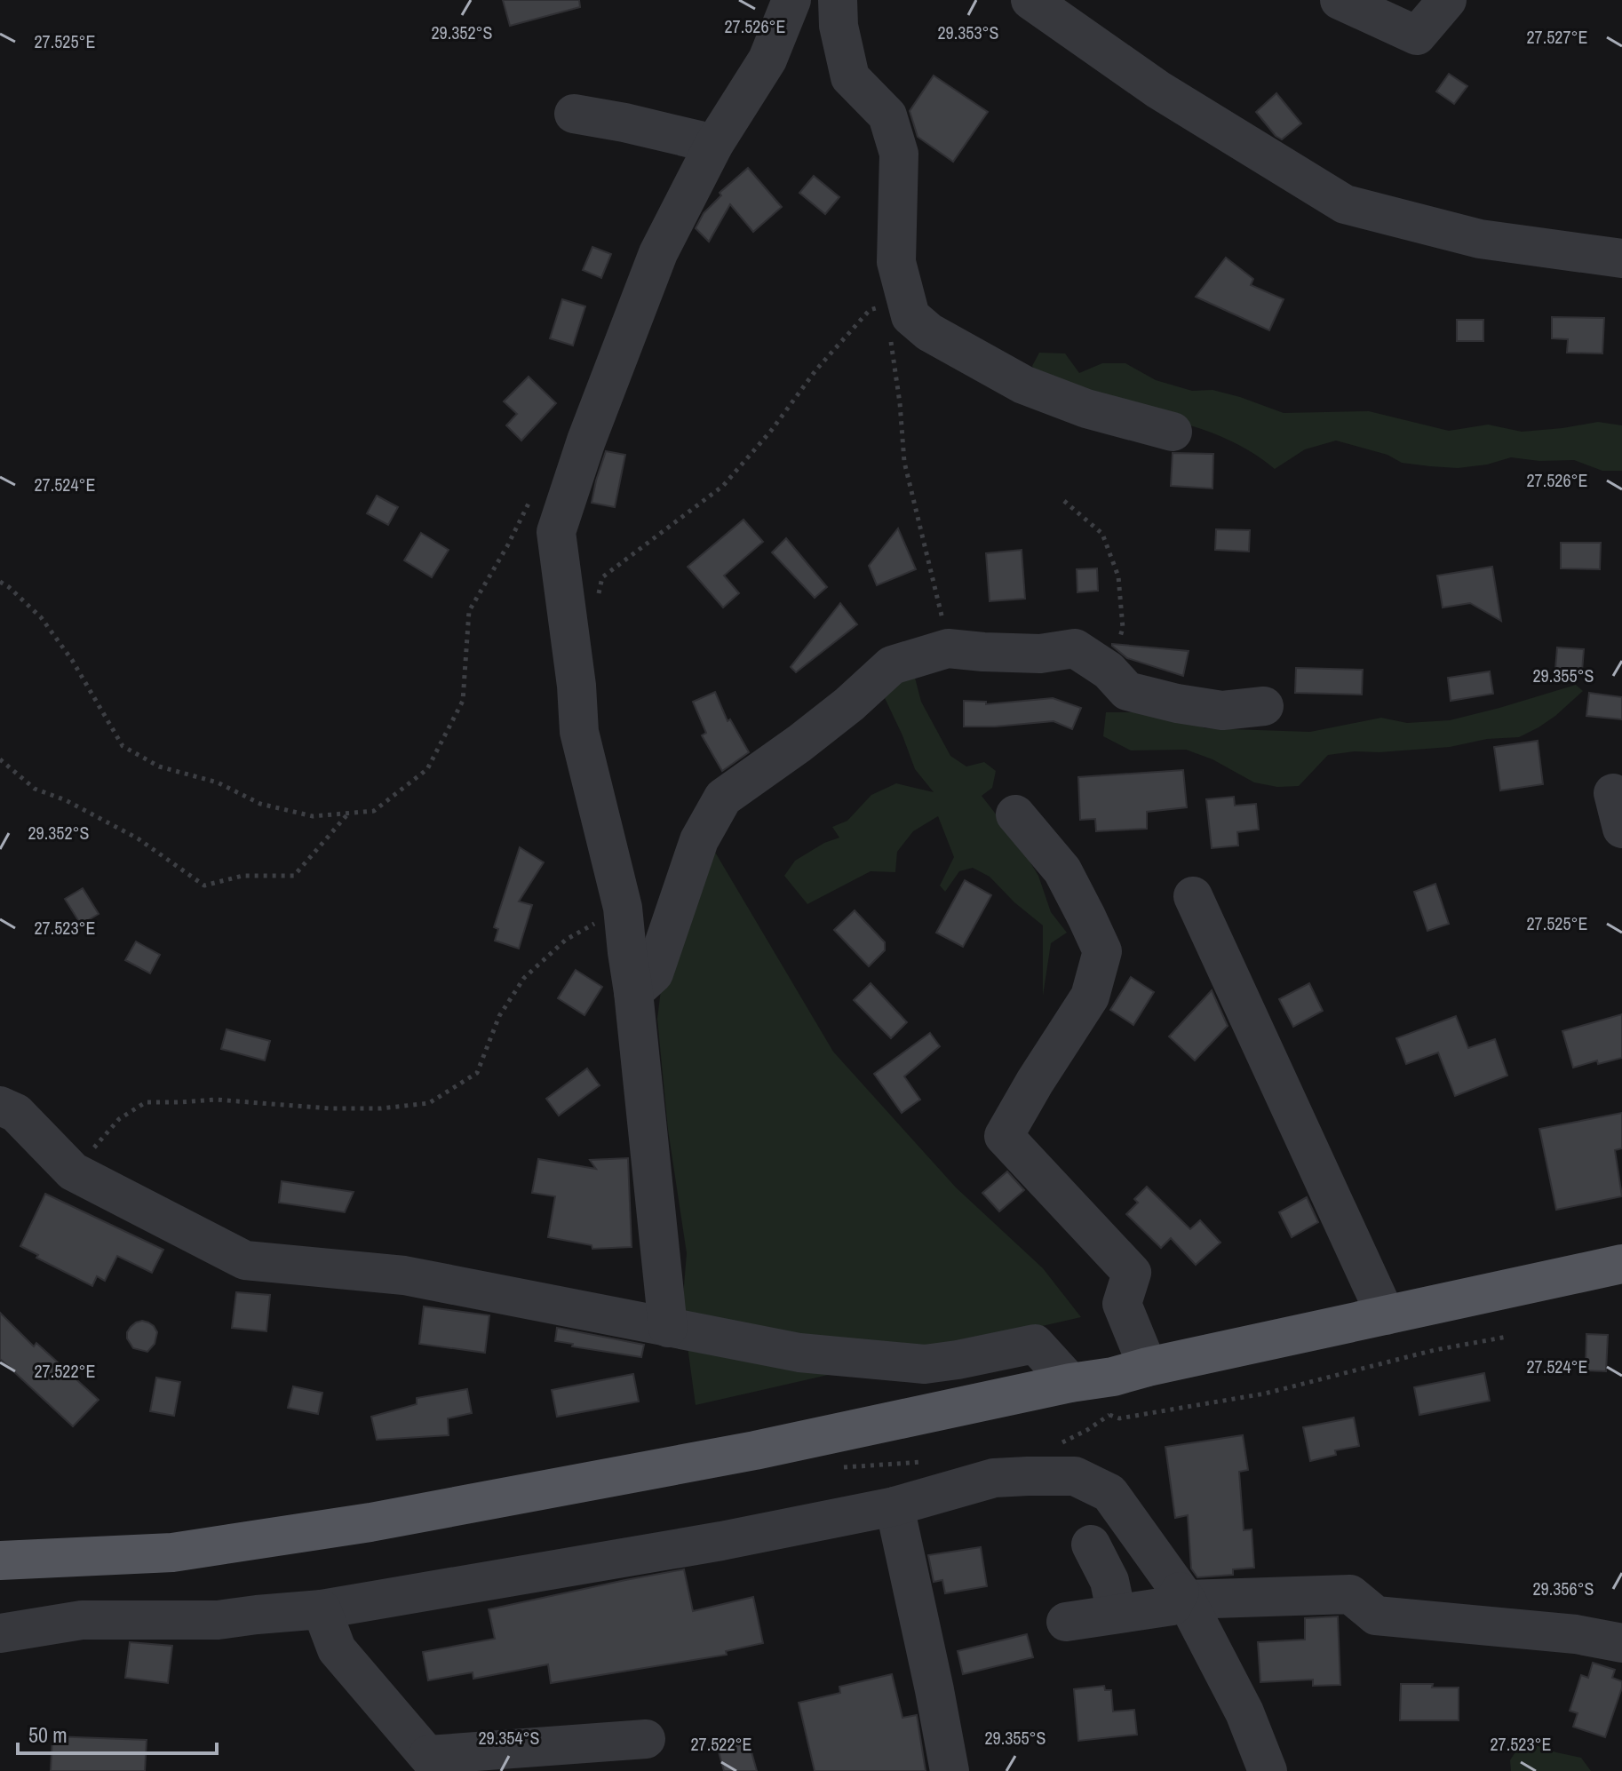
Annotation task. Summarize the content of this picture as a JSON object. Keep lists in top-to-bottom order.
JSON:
{
  "scale_bar": "50 m",
  "coordinates": [
    "27.526°E",
    "29.352°S",
    "29.353°S",
    "27.527°E",
    "27.525°E",
    "27.524°E",
    "29.355°S",
    "27.523°E",
    "27.522°E",
    "29.356°S",
    "29.354°S"
  ]
}
